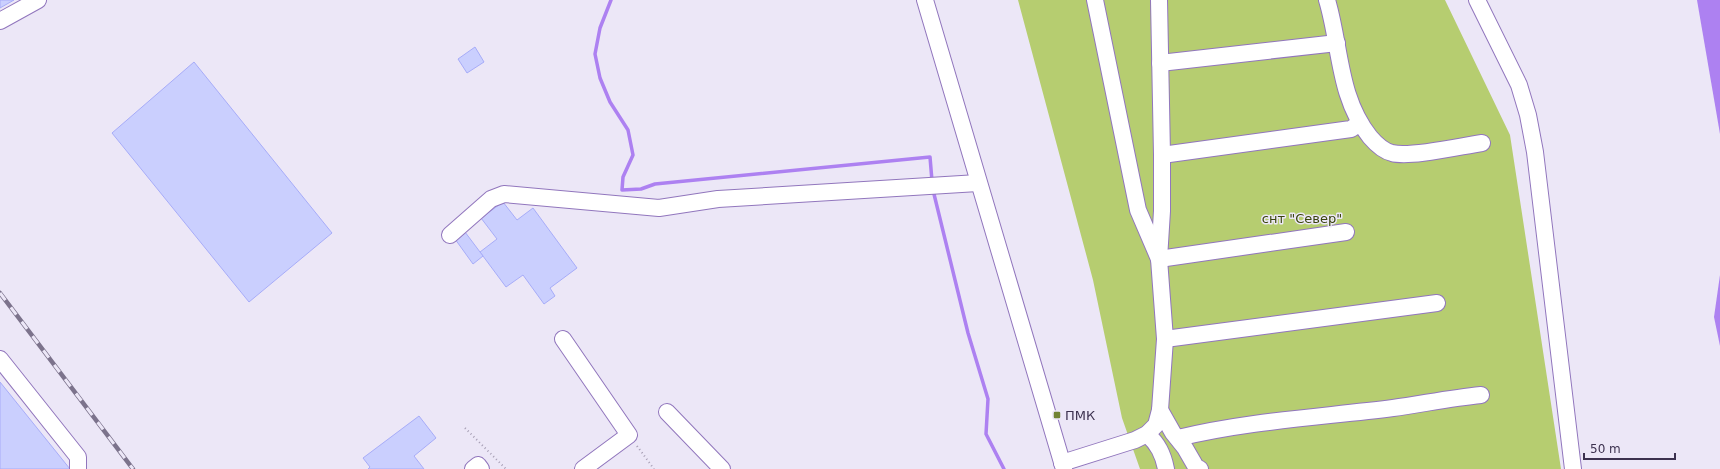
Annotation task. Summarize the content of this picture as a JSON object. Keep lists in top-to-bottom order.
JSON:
{
  "parks": ["снт \"Север\""],
  "places": {
    "transit": ["ПМК"]
  },
  "scale_bar": "50 m"
}
